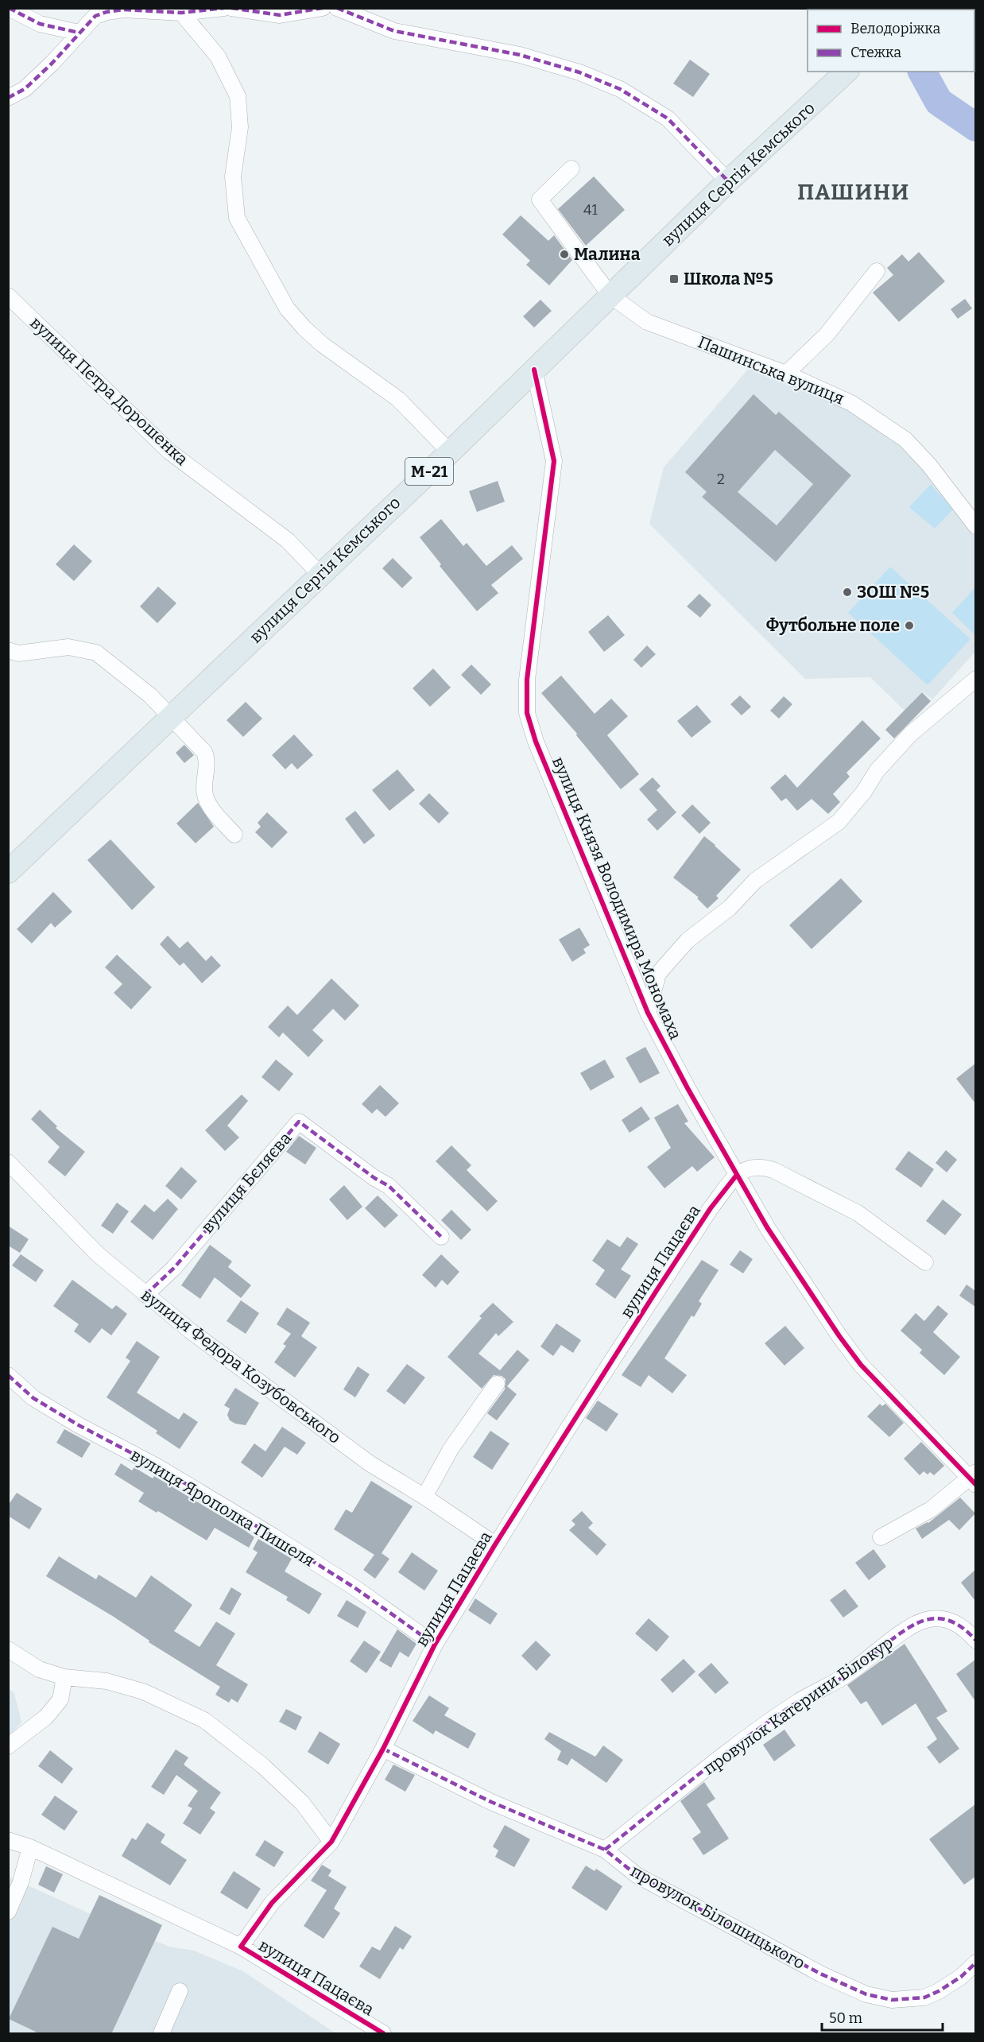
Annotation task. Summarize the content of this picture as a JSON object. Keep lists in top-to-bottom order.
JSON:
{
  "streets": {
    "highway": ["вулиця Сергія Кемського", "М-21"],
    "street": [
      "Пашинська вулиця",
      "вулиця Петра Дорошенка",
      "вулиця Князя Володимира Мономаха",
      "вулиця Бєляєва",
      "вулиця Пацаєва",
      "вулиця Федора Козубовського",
      "вулиця Ярополка Пишеля",
      "провулок Катерини Білокур",
      "провулок Білошицького"
    ]
  },
  "crossings": [
    ["вулиця Сергія Кемського", "Пашинська вулиця"],
    ["вулиця Сергія Кемського", "вулиця Петра Дорошенка"],
    ["вулиця Сергія Кемського", "вулиця Князя Володимира Мономаха"],
    ["вулиця Князя Володимира Мономаха", "вулиця Пацаєва"],
    ["вулиця Бєляєва", "вулиця Федора Козубовського"],
    ["вулиця Пацаєва", "вулиця Федора Козубовського"],
    ["вулиця Пацаєва", "вулиця Ярополка Пишеля"],
    ["вулиця Пацаєва", "провулок Білошицького"],
    ["провулок Катерини Білокур", "провулок Білошицького"]
  ],
  "districts": ["ПАШИНИ"],
  "places": {
    "other": ["Малина", "ЗОШ №5", "Футбольне поле"],
    "transit": ["Школа №5"]
  },
  "house_numbers": ["41", "2"],
  "legend": ["Велодоріжка", "Стежка"],
  "scale_bar": "50 m"
}
